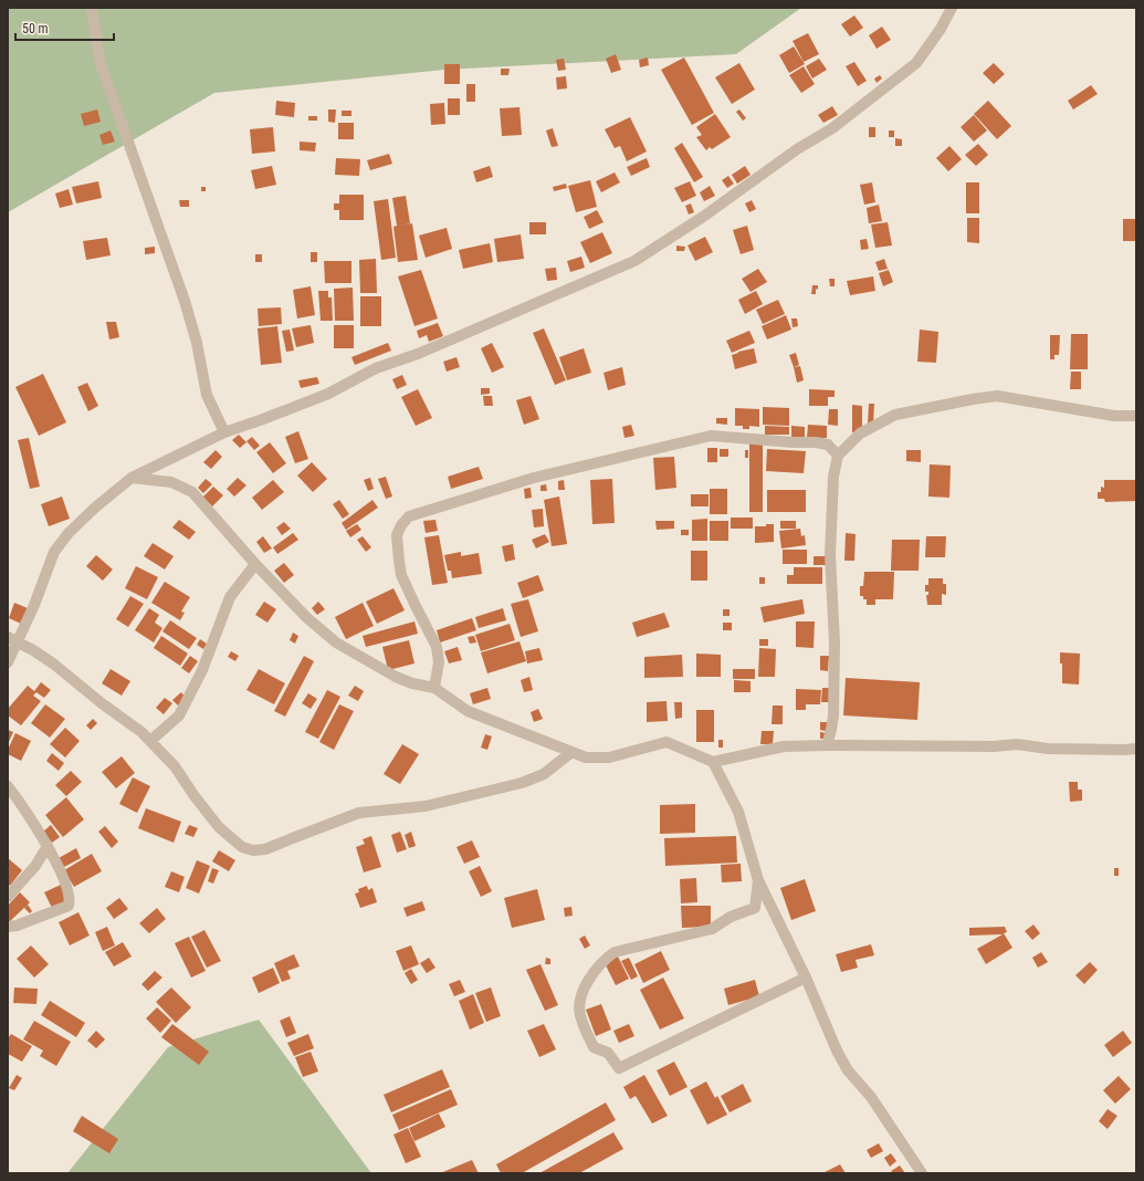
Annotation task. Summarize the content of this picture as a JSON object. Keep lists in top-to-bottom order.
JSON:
{
  "scale_bar": "50 m"
}
